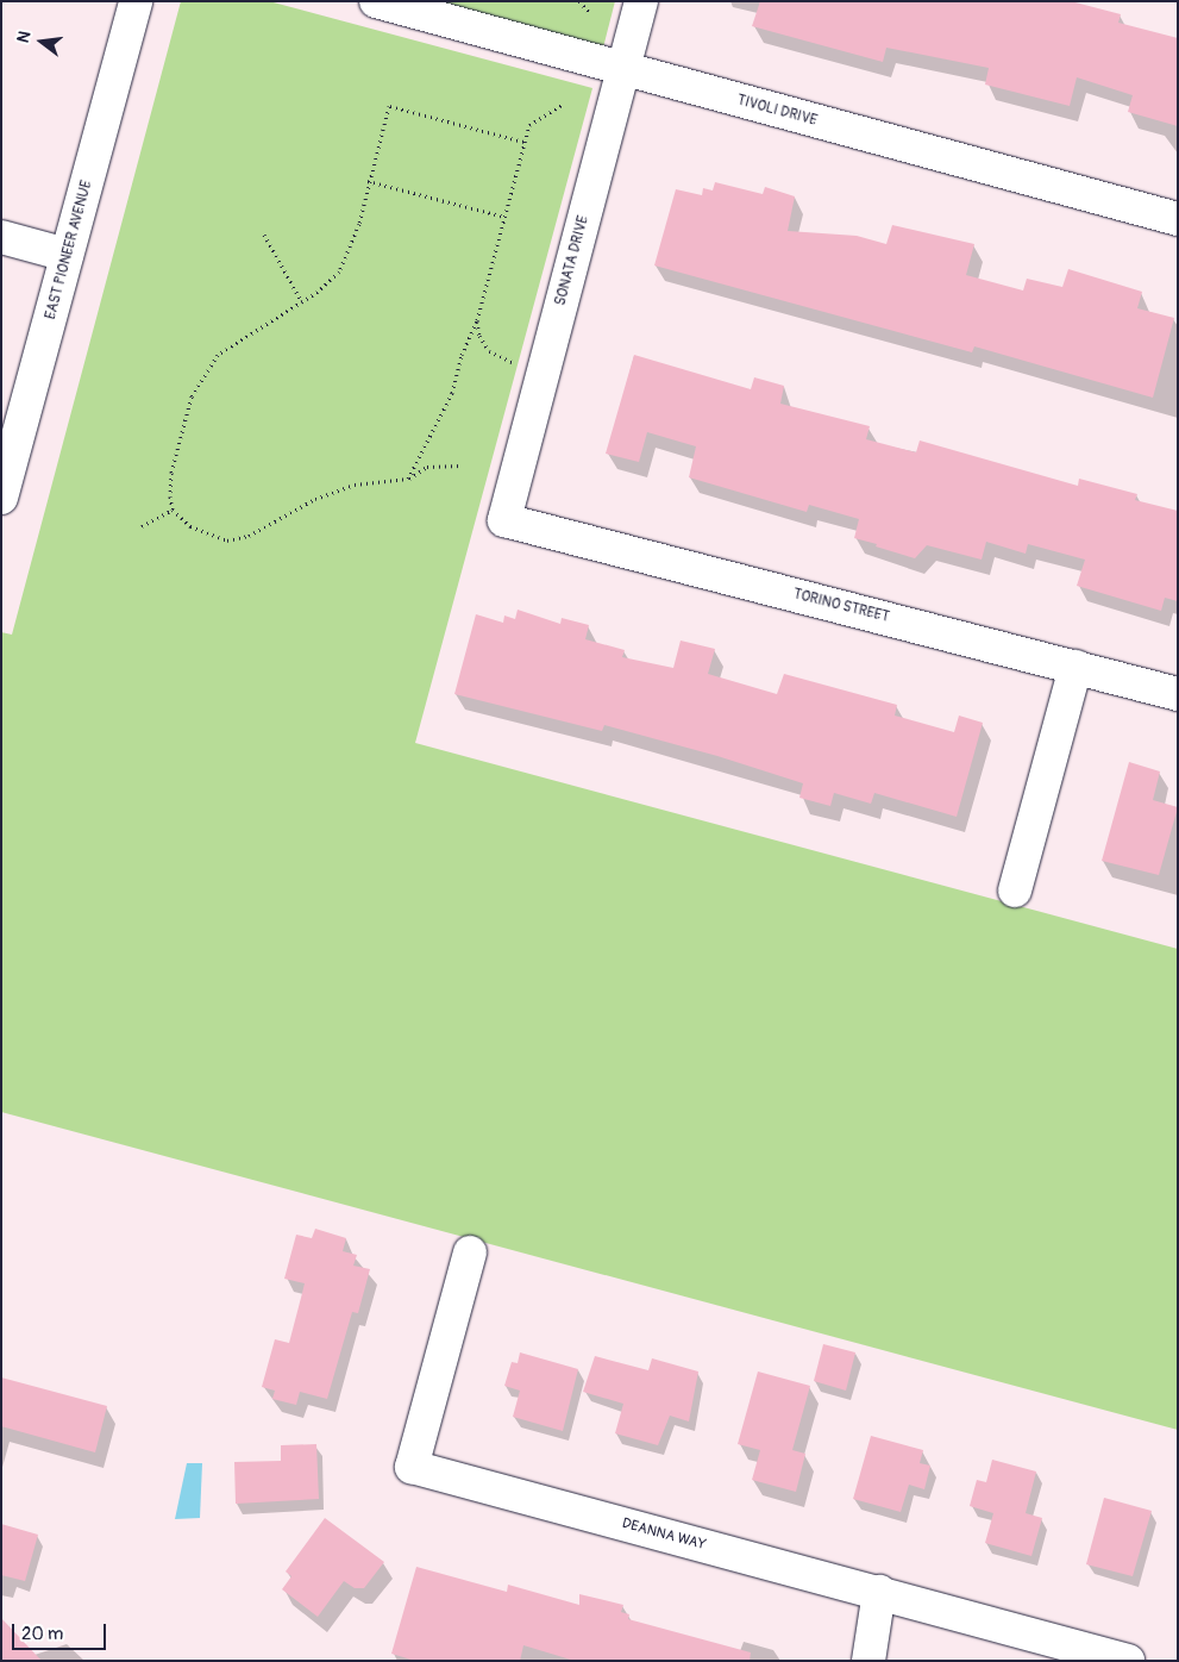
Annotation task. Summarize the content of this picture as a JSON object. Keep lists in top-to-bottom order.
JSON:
{
  "streets": {
    "street": [
      "TIVOLI DRIVE",
      "EAST PIONEER AVENUE",
      "SONATA DRIVE",
      "TORINO STREET",
      "DEANNA WAY"
    ]
  },
  "crossings": [
    ["TIVOLI DRIVE", "SONATA DRIVE"],
    ["SONATA DRIVE", "TORINO STREET"]
  ],
  "scale_bar": "20 m",
  "north": "left"
}
